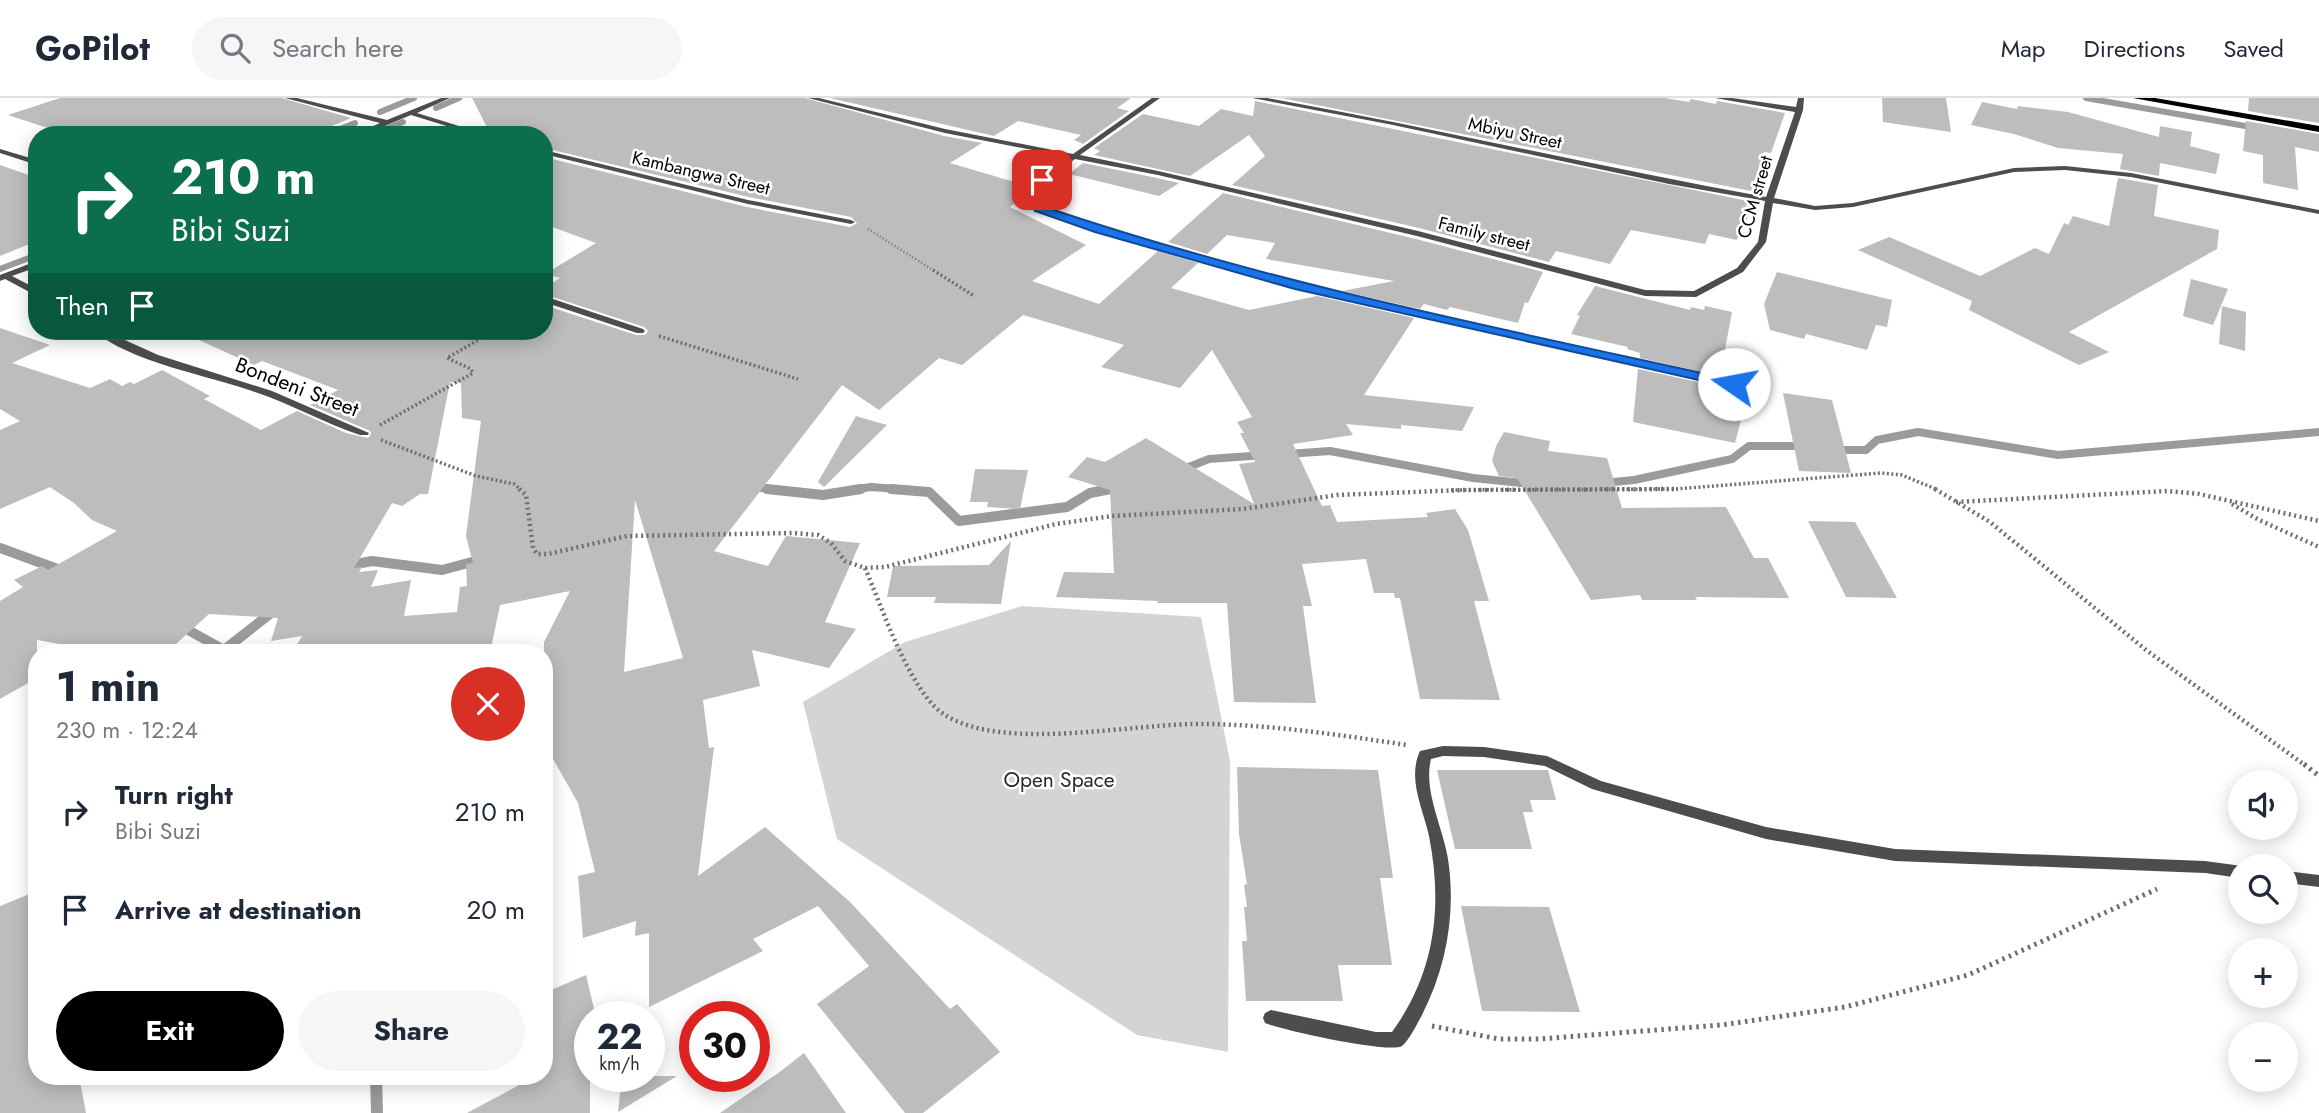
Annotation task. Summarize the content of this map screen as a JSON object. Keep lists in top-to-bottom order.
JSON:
{
  "streets": {
    "street": [
      "Mbiyu Street",
      "Kambangwa Street",
      "CCM street",
      "Family street",
      "Bondeni Street"
    ]
  },
  "crossings": [
    ["Mbiyu Street", "CCM street"],
    ["CCM street", "Family street"]
  ],
  "parks": ["Open Space"],
  "page": {
    "header": "GoPilot",
    "search": "Search here",
    "nav": ["Map", "Directions", "Saved"],
    "turn": ["210 m", "Bibi Suzi"],
    "then": "Then",
    "heading": ["1 min", "230 m · 12:24"],
    "list": [
      {
        "name": "Turn right",
        "note": "Bibi Suzi",
        "value": "210 m"
      },
      {
        "name": "Arrive at destination",
        "value": "20 m"
      }
    ],
    "map_buttons": ["+", "−"],
    "buttons": ["Exit", "Share"],
    "speed": "22 km/h",
    "limit": "30"
  }
}
